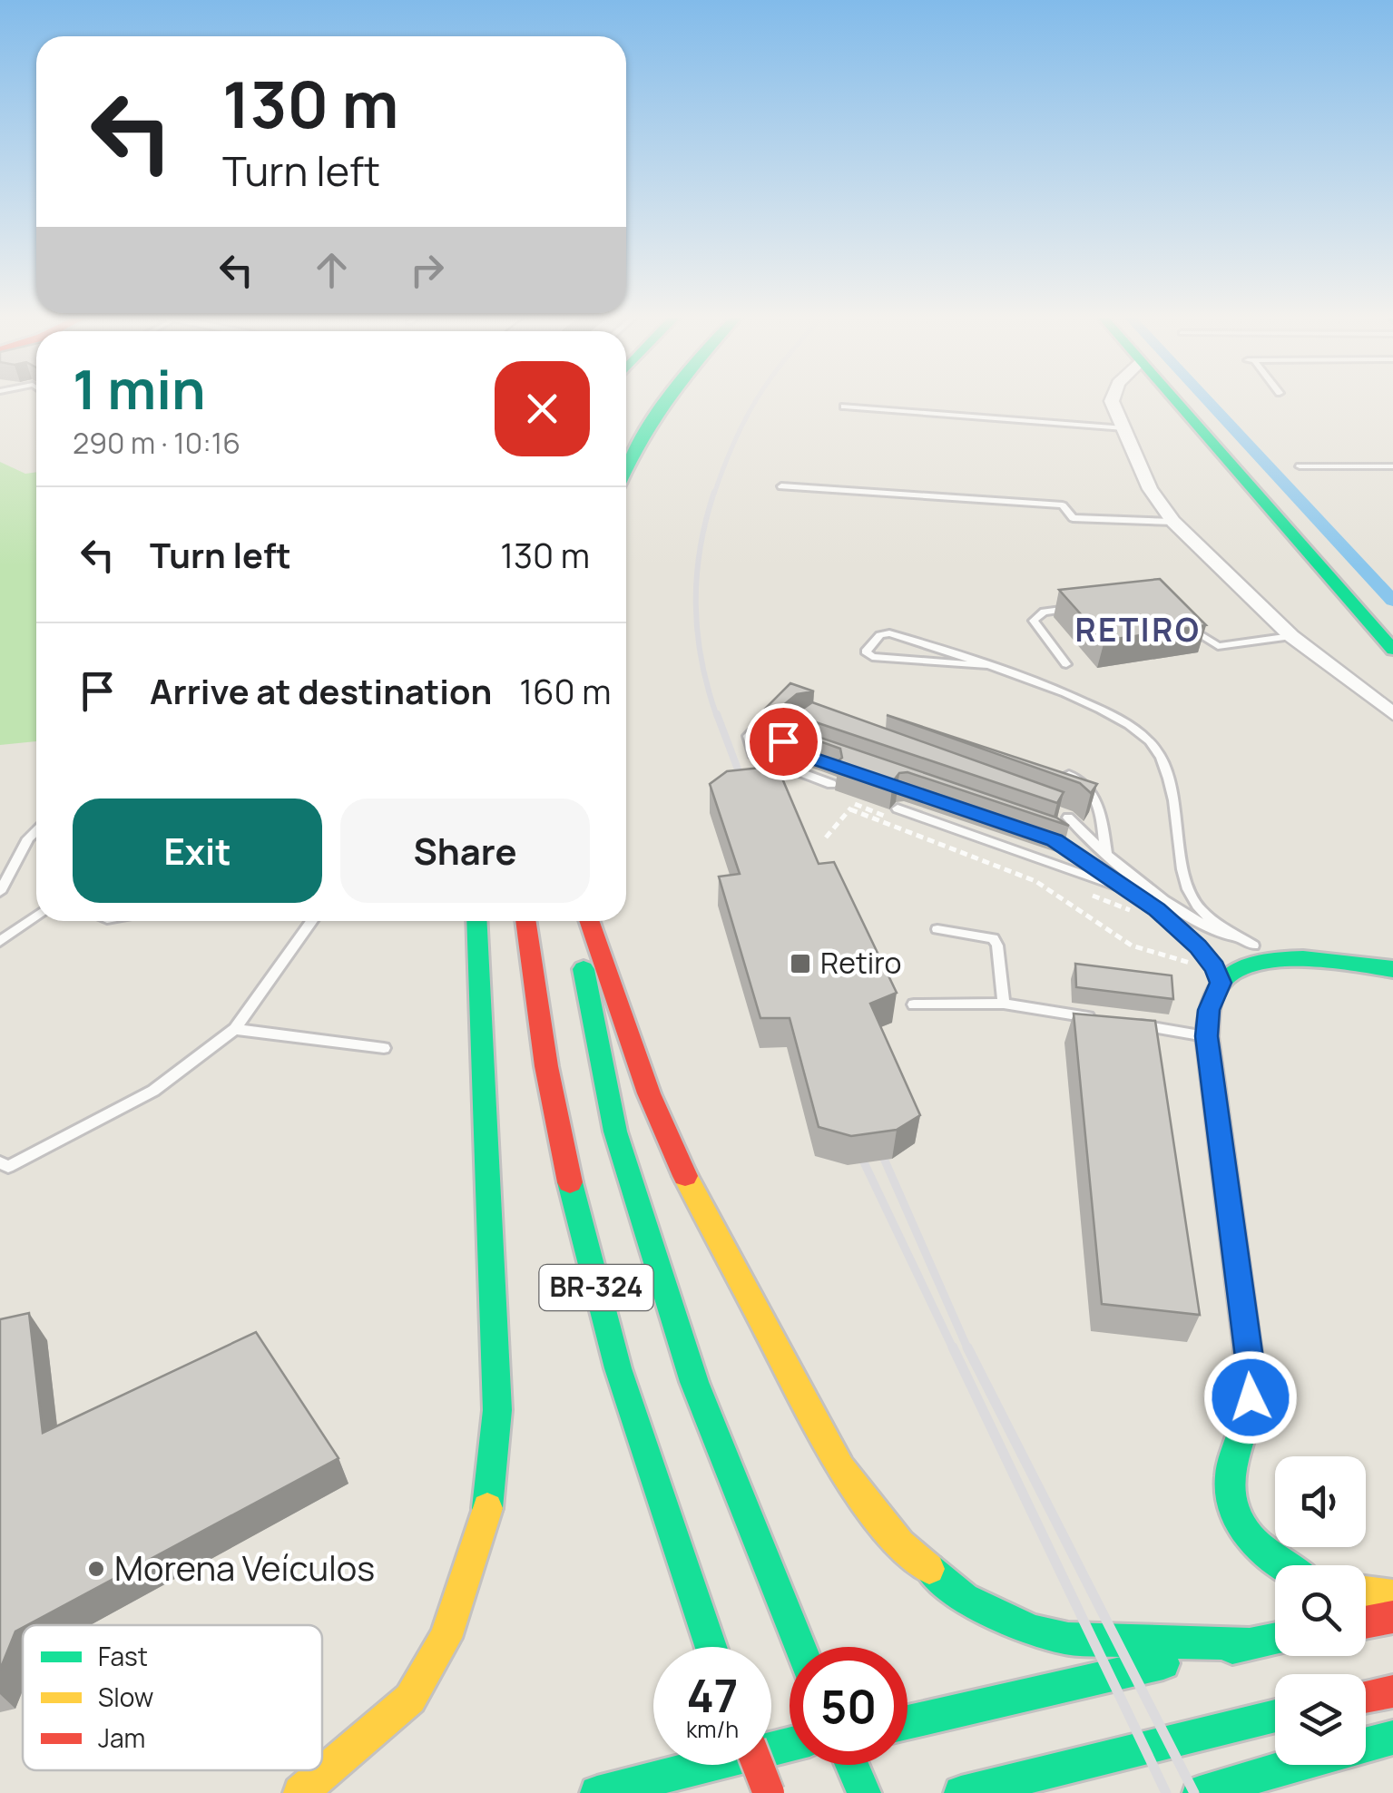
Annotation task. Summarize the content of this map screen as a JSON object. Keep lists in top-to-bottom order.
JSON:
{
  "streets": {
    "main road": ["BR-324"]
  },
  "districts": ["RETIRO"],
  "places": {
    "transit": ["Retiro"],
    "other": ["Morena Veículos"]
  },
  "legend": ["Fast", "Slow", "Jam"],
  "page": {
    "turn": ["130 m", "Turn left"],
    "heading": ["1 min", "290 m · 10:16"],
    "list": [
      {
        "name": "Turn left",
        "value": "130 m"
      },
      {
        "name": "Arrive at destination",
        "value": "160 m"
      }
    ],
    "buttons": ["Exit", "Share"],
    "speed": "47 km/h",
    "limit": "50"
  }
}
